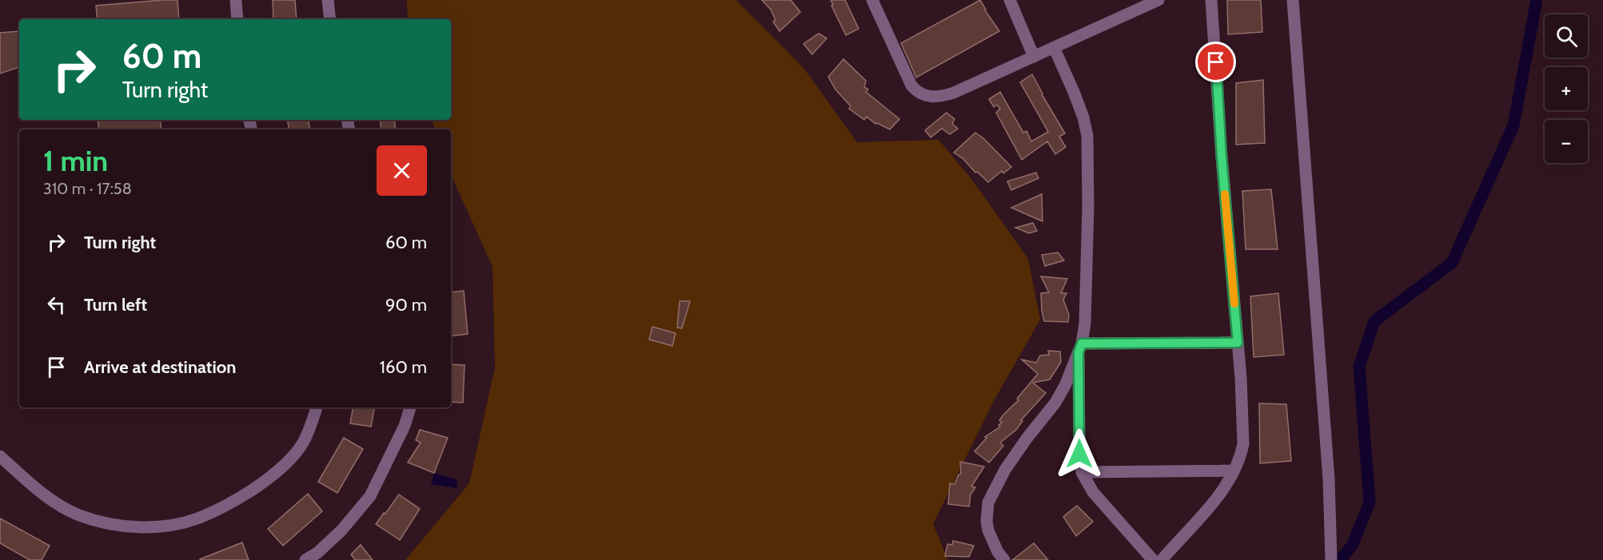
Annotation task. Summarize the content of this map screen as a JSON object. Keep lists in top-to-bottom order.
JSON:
{
  "page": {
    "map_buttons": ["+", "−"],
    "turn": ["60 m", "Turn right"],
    "heading": ["1 min", "310 m · 17:58"],
    "list": [
      {
        "name": "Turn right",
        "value": "60 m"
      },
      {
        "name": "Turn left",
        "value": "90 m"
      },
      {
        "name": "Arrive at destination",
        "value": "160 m"
      }
    ]
  }
}
